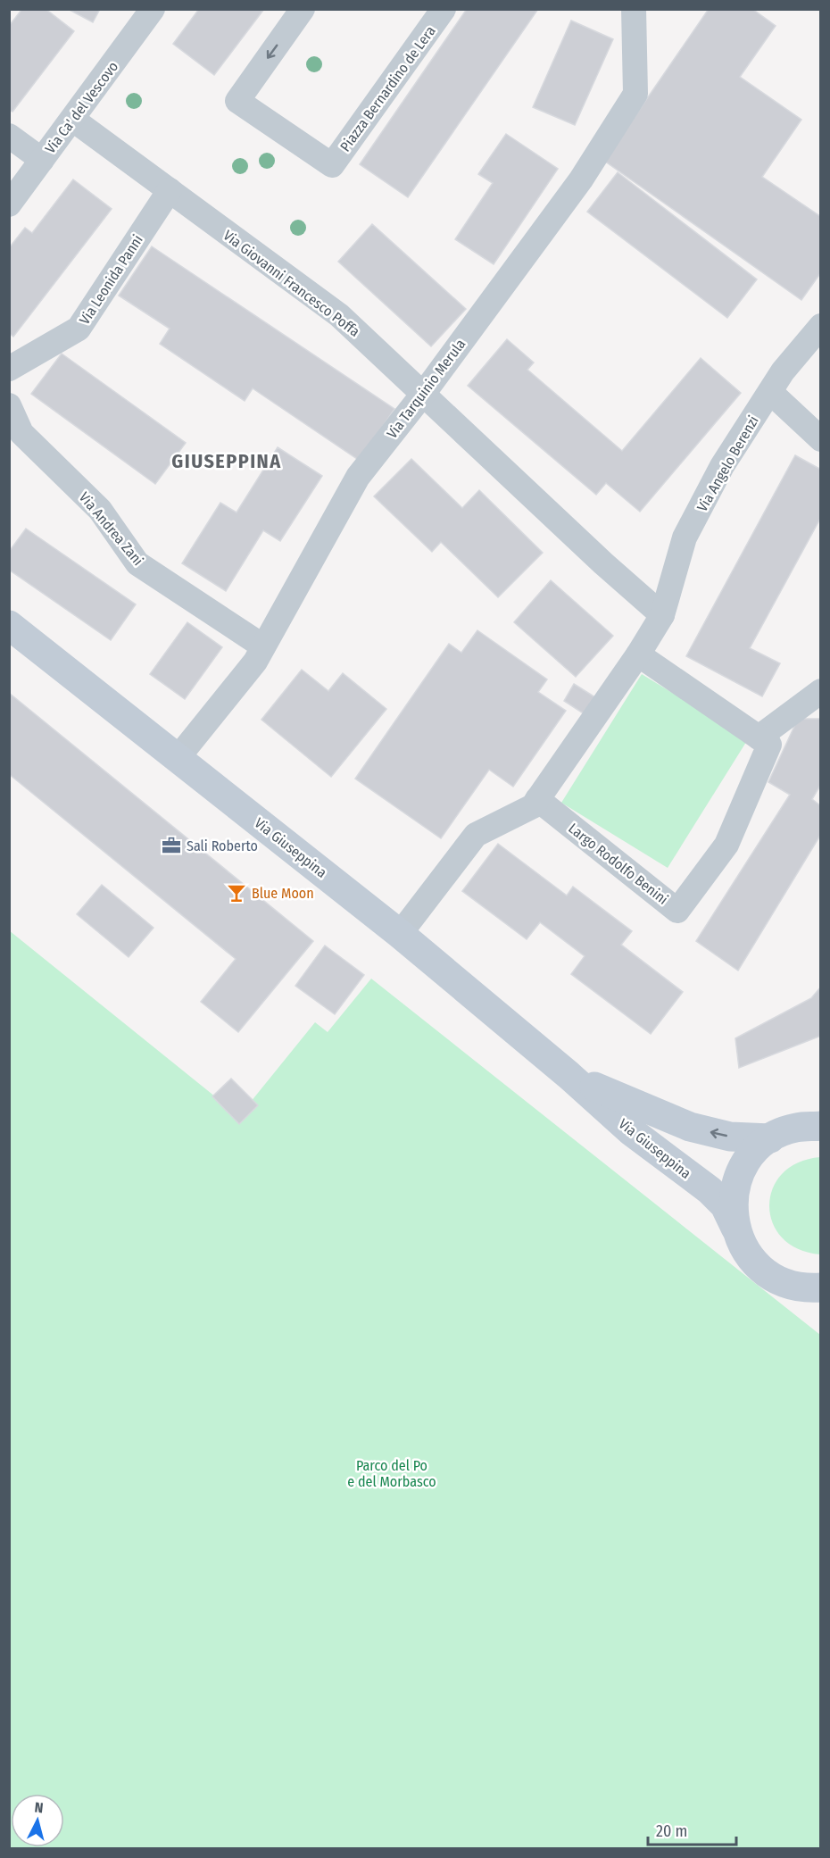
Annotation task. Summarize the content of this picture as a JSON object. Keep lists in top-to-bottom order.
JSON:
{
  "streets": {
    "main road": ["Via Giuseppina"],
    "street": [
      "Piazza Bernardino de Lera",
      "Via Ca' del Vescovo",
      "Via Leonida Panni",
      "Via Giovanni Francesco Poffa",
      "Via Tarquinio Merula",
      "Via Angelo Berenzi",
      "Via Andrea Zani",
      "Largo Rodolfo Benini"
    ]
  },
  "crossings": [
    ["Via Ca' del Vescovo", "Via Giovanni Francesco Poffa"],
    ["Via Leonida Panni", "Via Giovanni Francesco Poffa"],
    ["Via Giovanni Francesco Poffa", "Via Tarquinio Merula"],
    ["Via Giovanni Francesco Poffa", "Via Angelo Berenzi"],
    ["Via Tarquinio Merula", "Via Andrea Zani"],
    ["Via Tarquinio Merula", "Via Giuseppina"]
  ],
  "districts": ["GIUSEPPINA"],
  "parks": ["Parco del Po e del Morbasco"],
  "places": {
    "office": ["Sali Roberto"],
    "bar": ["Blue Moon"]
  },
  "scale_bar": "20 m",
  "north": "top"
}
